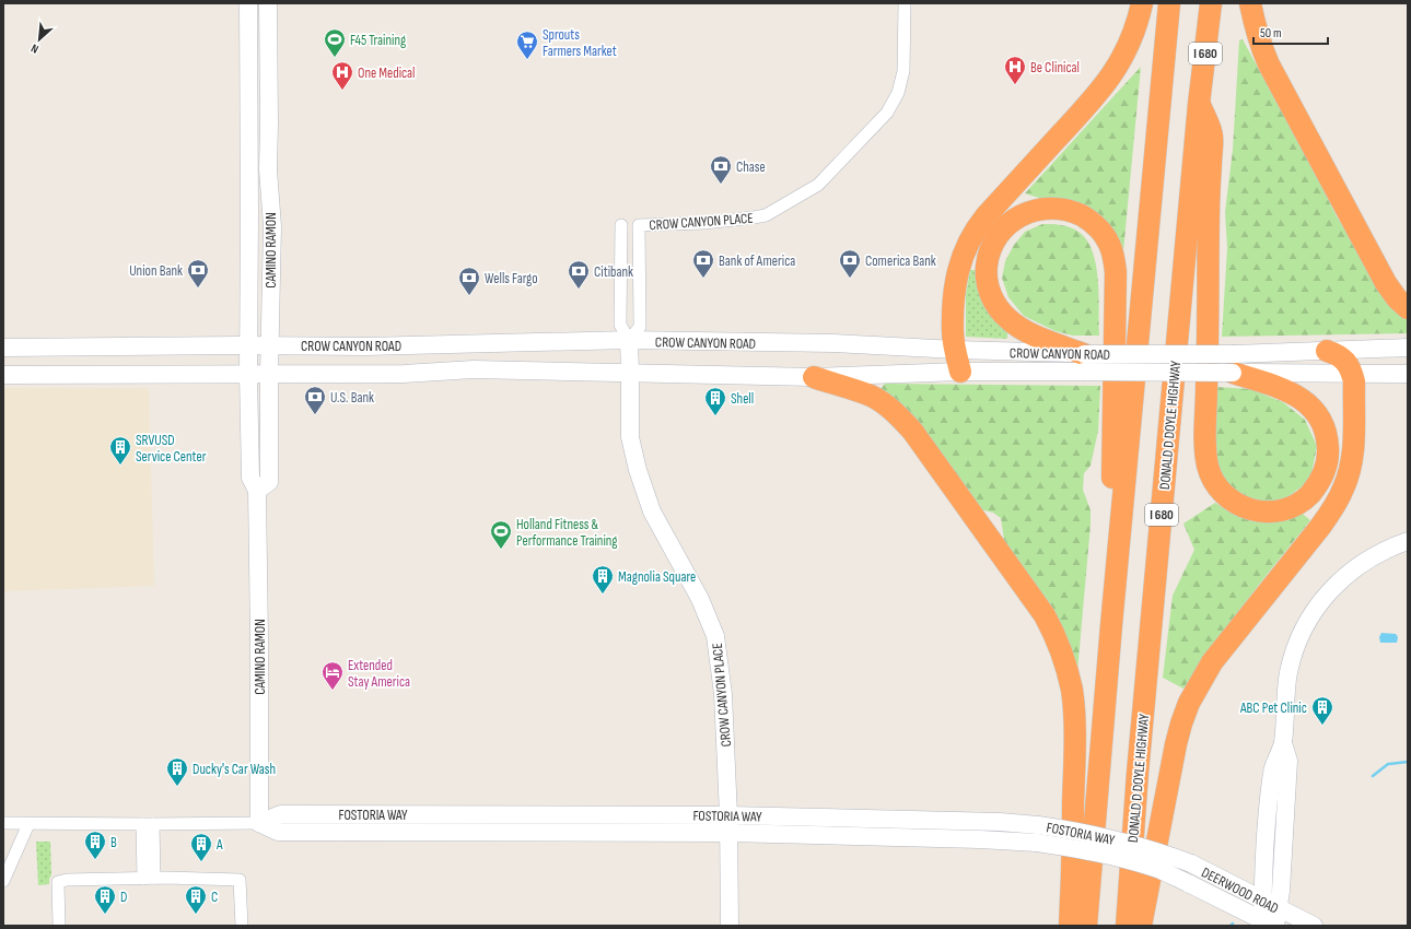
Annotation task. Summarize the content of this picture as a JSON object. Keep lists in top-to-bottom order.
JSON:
{
  "streets": {
    "highway": ["I 680", "DONALD D DOYLE HIGHWAY"],
    "street": [
      "CROW CANYON PLACE",
      "CAMINO RAMON",
      "CROW CANYON ROAD",
      "FOSTORIA WAY",
      "DEERWOOD ROAD"
    ]
  },
  "crossings": [
    ["CROW CANYON PLACE", "CROW CANYON ROAD"],
    ["CROW CANYON PLACE", "FOSTORIA WAY"],
    ["CAMINO RAMON", "CROW CANYON ROAD"],
    ["CAMINO RAMON", "FOSTORIA WAY"],
    ["FOSTORIA WAY", "DEERWOOD ROAD"]
  ],
  "places": {
    "sports": ["F45 Training", "Holland Fitness & Performance Training"],
    "supermarket": ["Sprouts Farmers Market"],
    "hospital": ["Be Clinical", "One Medical"],
    "bank": [
      "Chase",
      "Bank of America",
      "Comerica Bank",
      "Union Bank",
      "Citibank",
      "Wells Fargo",
      "U.S. Bank"
    ],
    "building": [
      "Shell",
      "SRVUSD Service Center",
      "Magnolia Square",
      "ABC Pet Clinic",
      "Ducky's Car Wash",
      "B",
      "A",
      "D",
      "C"
    ],
    "hotel": ["Extended Stay America"]
  },
  "scale_bar": "50 m",
  "north": "bottom left"
}
